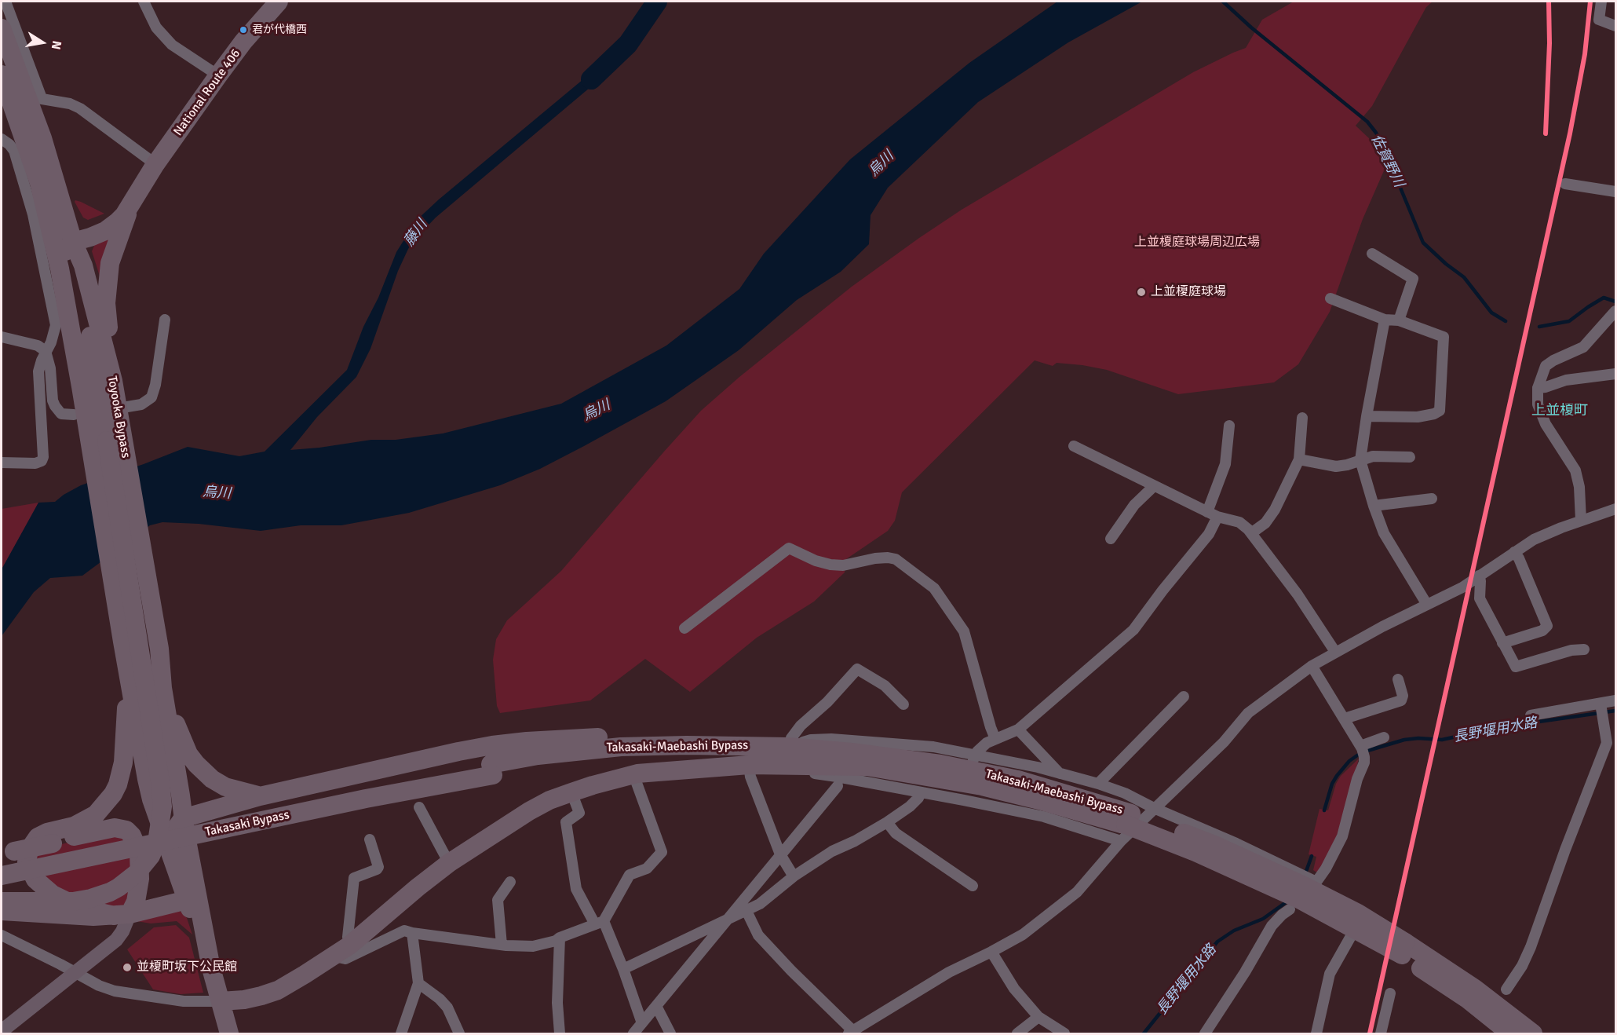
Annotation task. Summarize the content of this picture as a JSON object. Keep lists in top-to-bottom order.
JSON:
{
  "streets": {
    "highway": [
      "National Route 406",
      "Toyooka Bypass",
      "Takasaki-Maebashi Bypass",
      "Takasaki Bypass"
    ]
  },
  "crossings": [
    ["Takasaki-Maebashi Bypass", "Takasaki Bypass"]
  ],
  "districts": ["上並榎町"],
  "water": [
    "佐賀野川",
    "烏川",
    "藤川",
    "長野堰用水路"
  ],
  "parks": ["上並榎庭球場周辺広場"],
  "places": ["君が代橋西", "上並榎庭球場", "並榎町坂下公民館"],
  "north": "right"
}
